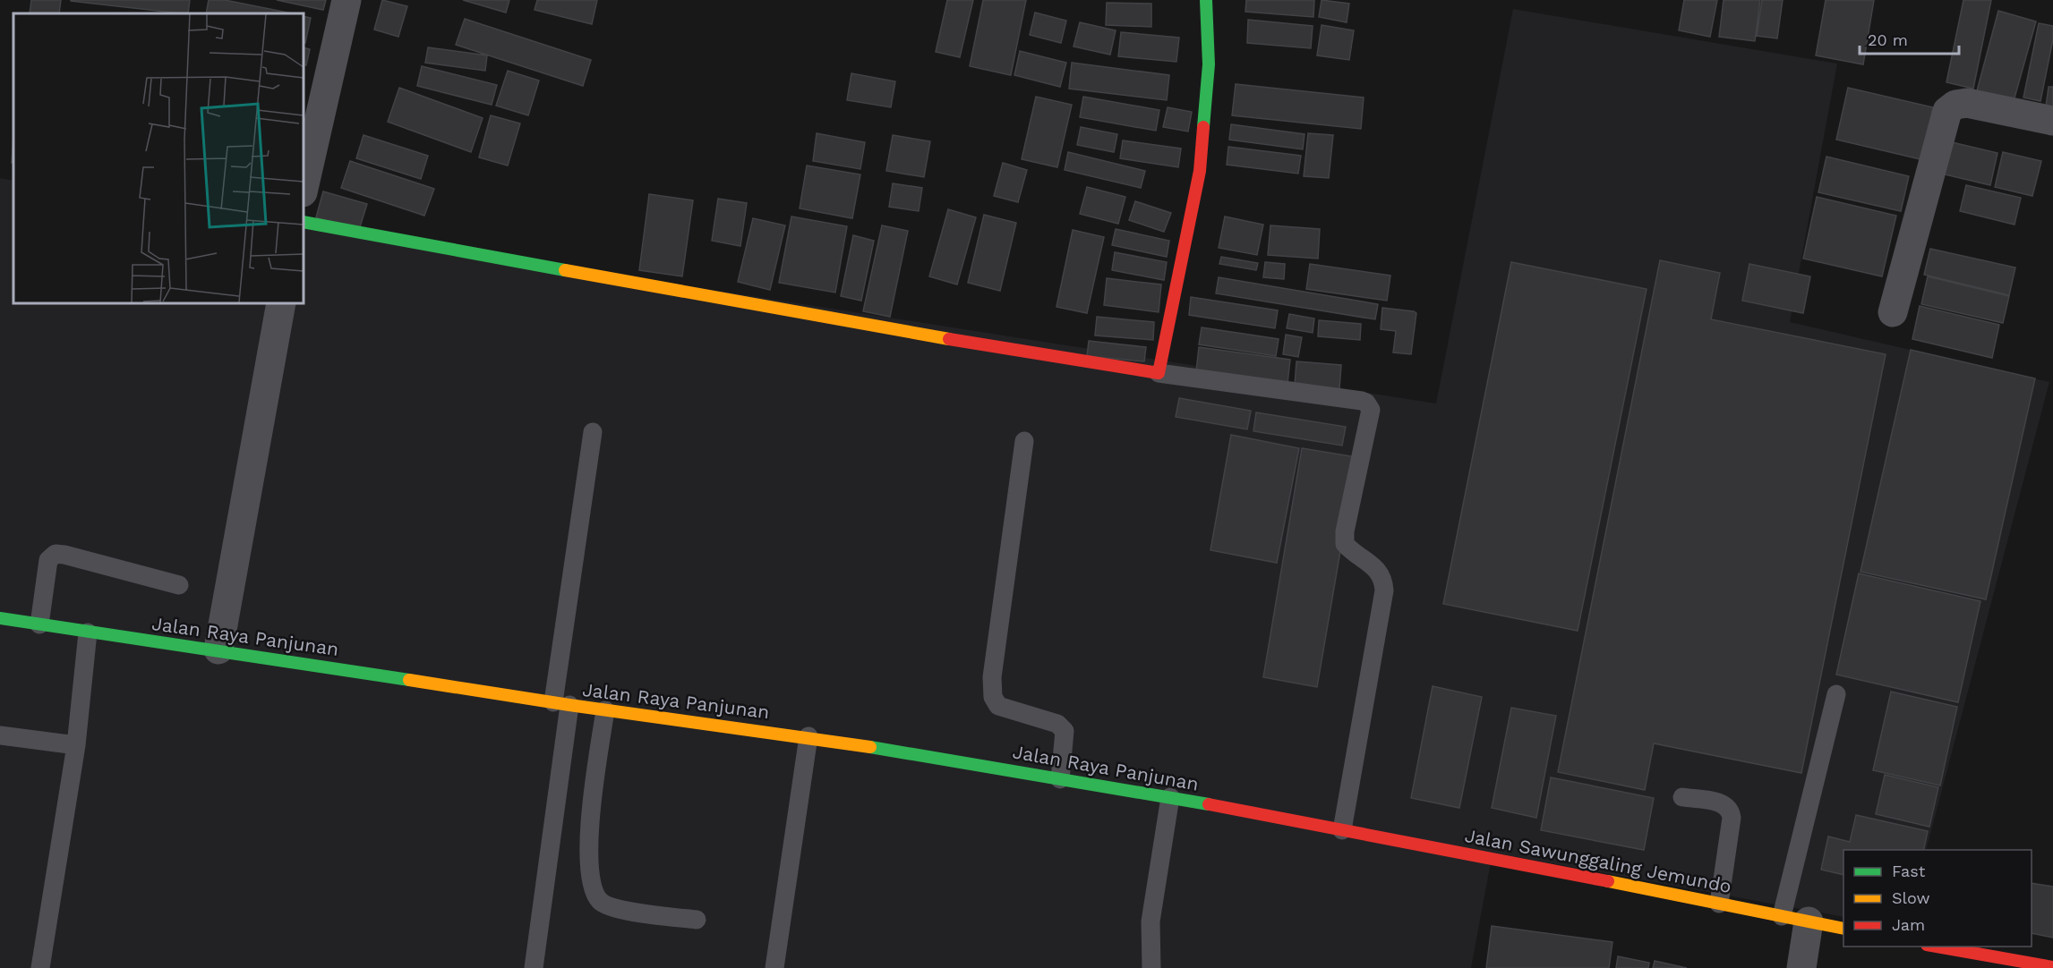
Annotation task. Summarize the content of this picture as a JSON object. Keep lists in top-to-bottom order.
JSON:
{
  "streets": {
    "main road": ["Jalan Raya Panjunan", "Jalan Sawunggaling Jemundo"]
  },
  "crossings": [
    ["Jalan Raya Panjunan", "Jalan Sawunggaling Jemundo"]
  ],
  "legend": ["Fast", "Slow", "Jam"],
  "scale_bar": "20 m"
}
